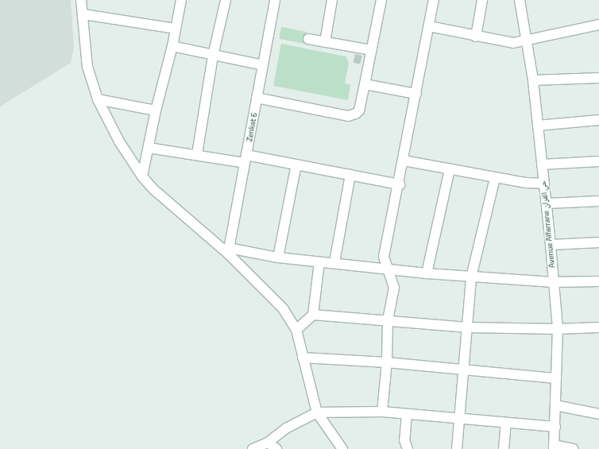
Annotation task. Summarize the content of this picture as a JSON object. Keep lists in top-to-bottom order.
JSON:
{
  "streets": {
    "street": ["Zenkat 6", "Avenue Alfarrane حي الفران"]
  }
}
